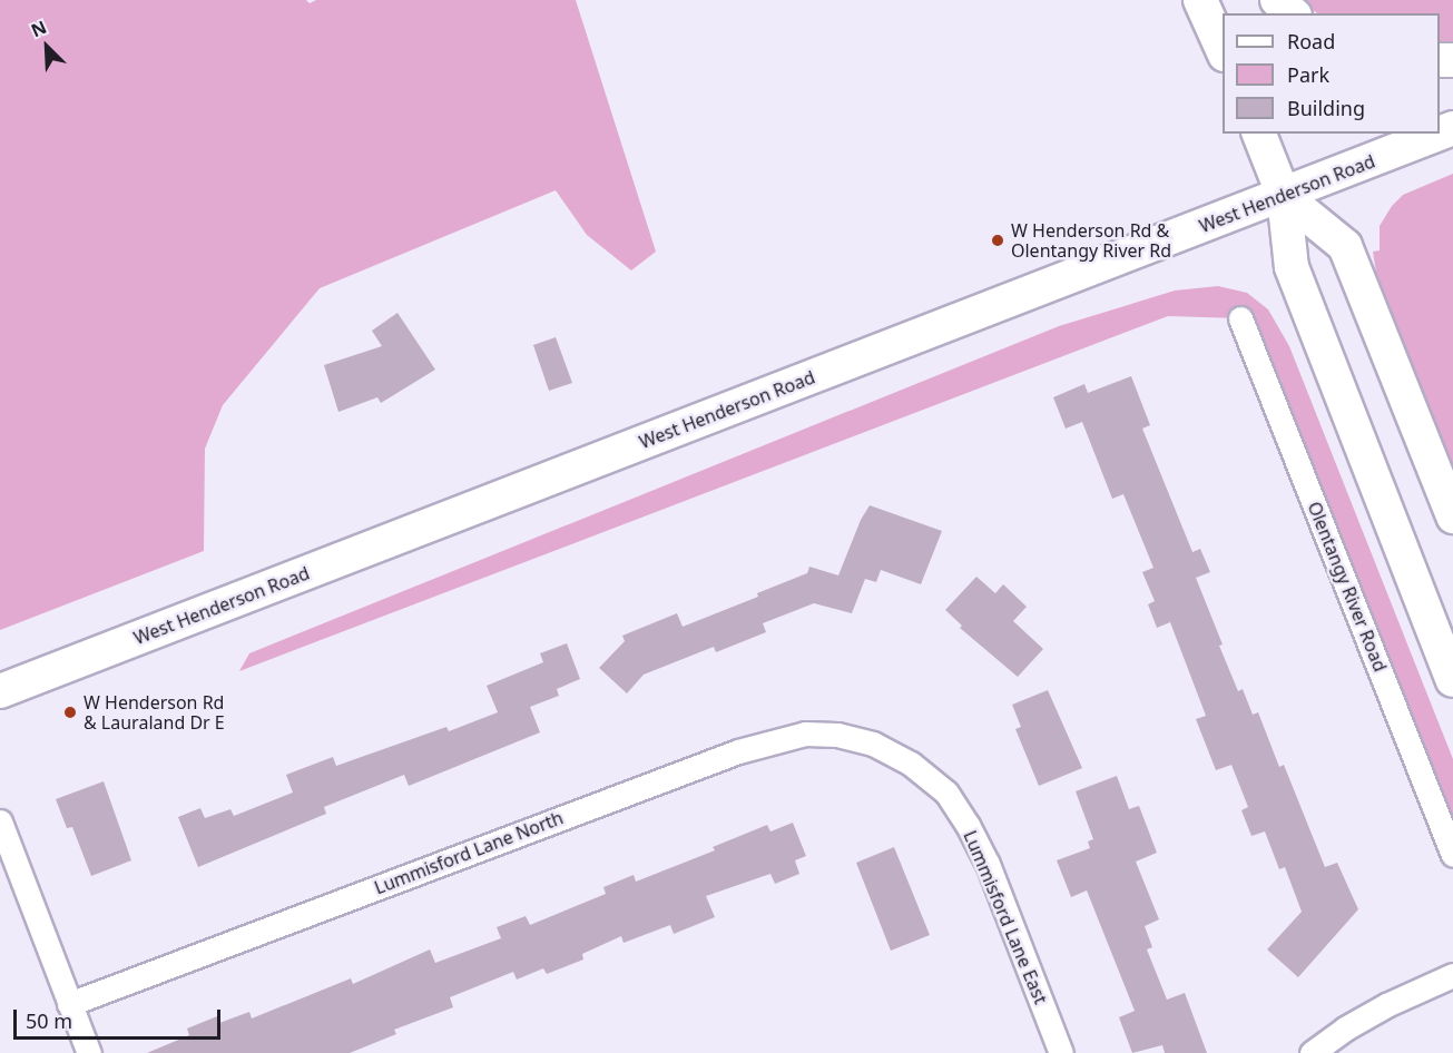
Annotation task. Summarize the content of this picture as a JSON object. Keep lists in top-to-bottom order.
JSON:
{
  "streets": {
    "main road": ["West Henderson Road"],
    "street": ["Olentangy River Road", "Lummisford Lane North", "Lummisford Lane East"]
  },
  "crossings": [
    ["Lummisford Lane North", "Lummisford Lane East"]
  ],
  "places": ["W Henderson Rd & Olentangy River Rd", "W Henderson Rd & Lauraland Dr E"],
  "legend": ["Road", "Park", "Building"],
  "scale_bar": "50 m",
  "north": "top left"
}
